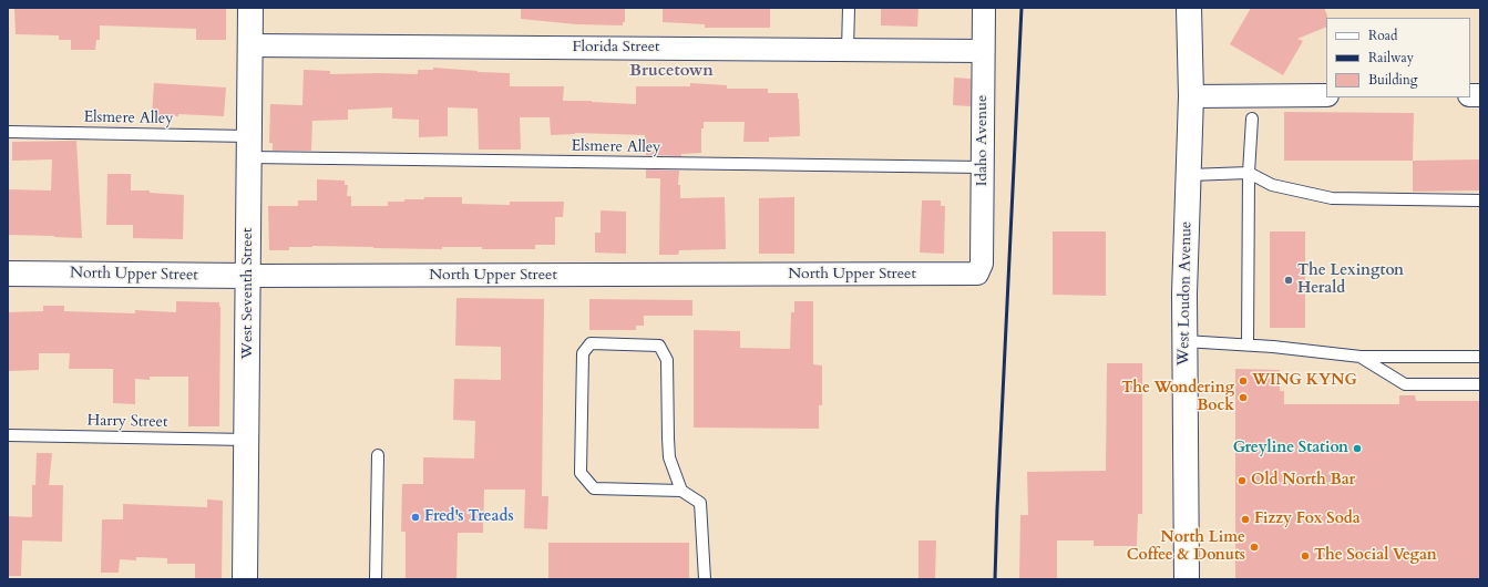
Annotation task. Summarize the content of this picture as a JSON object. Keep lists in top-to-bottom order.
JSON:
{
  "streets": {
    "street": [
      "Florida Street",
      "Idaho Avenue",
      "North Upper Street",
      "West Seventh Street",
      "West Loudon Avenue"
    ],
    "lane": ["Elsmere Alley", "Harry Street"]
  },
  "crossings": [
    ["Florida Street", "Idaho Avenue"],
    ["Florida Street", "West Seventh Street"],
    ["Elsmere Alley", "Idaho Avenue"],
    ["Elsmere Alley", "West Seventh Street"],
    ["Idaho Avenue", "North Upper Street"],
    ["North Upper Street", "West Seventh Street"],
    ["West Seventh Street", "Harry Street"]
  ],
  "districts": ["Brucetown"],
  "places": [
    "The Lexington Herald",
    "WING KYNG",
    "The Wondering Bock",
    "Greyline Station",
    "Old North Bar",
    "Fred's Treads",
    "Fizzy Fox Soda",
    "North Lime Coffee & Donuts",
    "The Social Vegan"
  ],
  "legend": ["Road", "Railway", "Building"]
}
